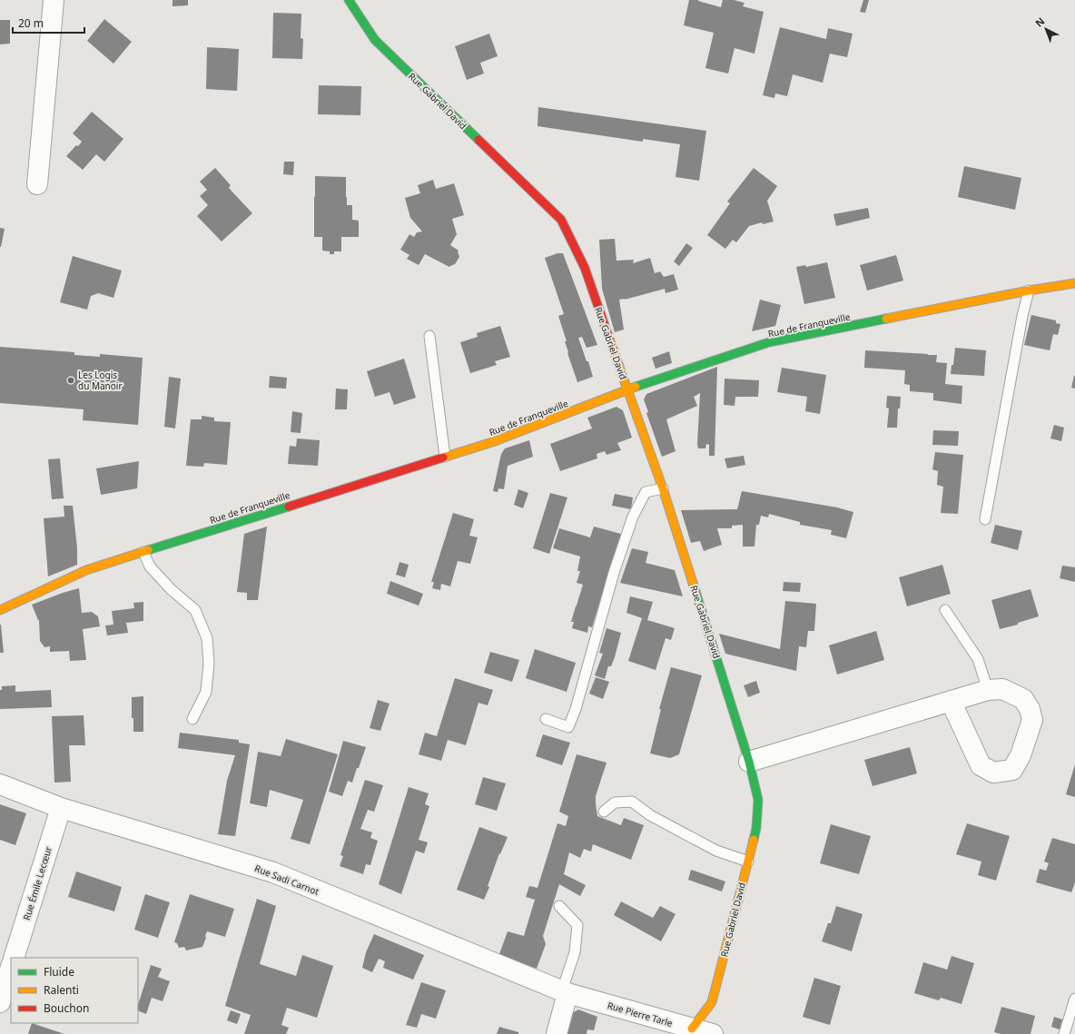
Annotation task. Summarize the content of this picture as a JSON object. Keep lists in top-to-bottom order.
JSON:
{
  "streets": {
    "street": [
      "Rue Gabriel David",
      "Rue de Franqueville",
      "Rue Sadi Carnot",
      "Rue Émile Lecœur",
      "Rue Pierre Tarle"
    ]
  },
  "crossings": [
    ["Rue Gabriel David", "Rue de Franqueville"],
    ["Rue Gabriel David", "Rue Pierre Tarle"],
    ["Rue Sadi Carnot", "Rue Émile Lecœur"],
    ["Rue Sadi Carnot", "Rue Pierre Tarle"]
  ],
  "places": ["Les Logis du Manoir"],
  "legend": ["Fluide", "Ralenti", "Bouchon"],
  "scale_bar": "20 m",
  "north": "top left"
}
